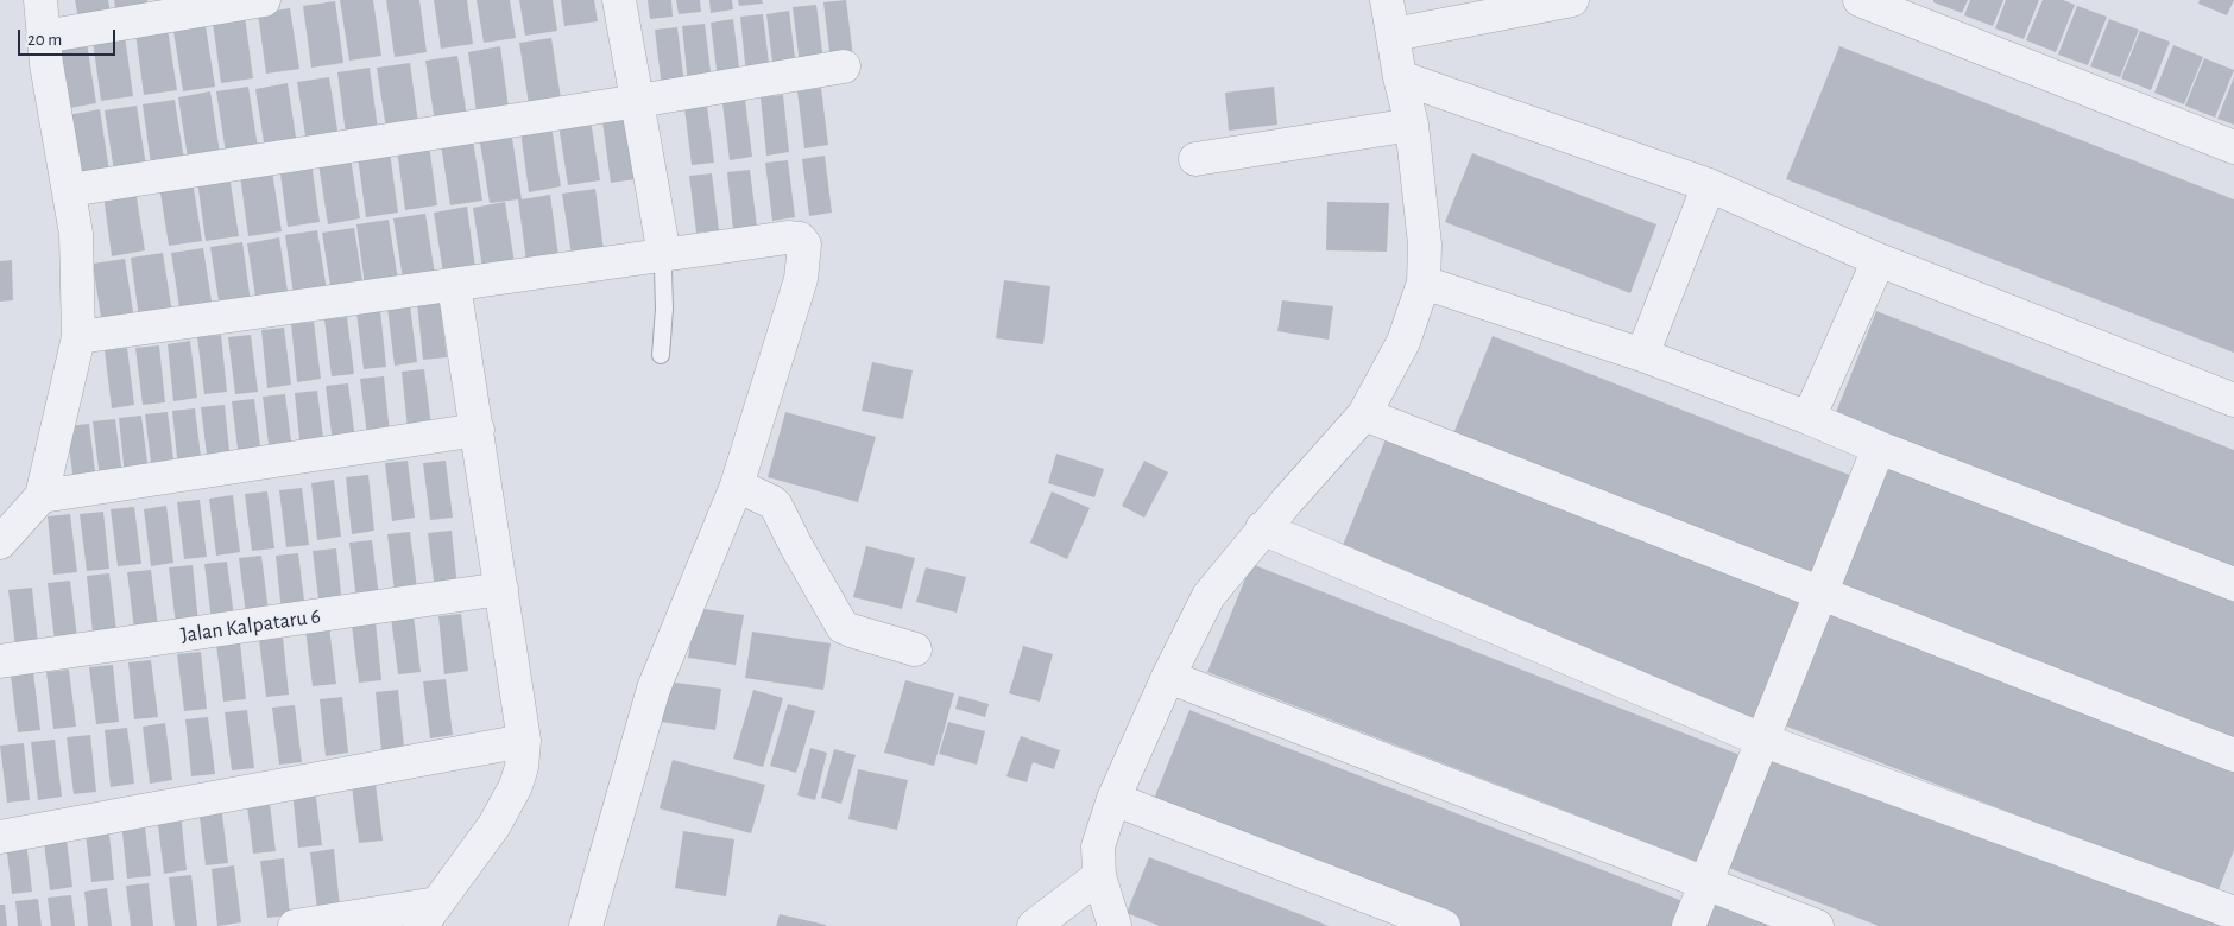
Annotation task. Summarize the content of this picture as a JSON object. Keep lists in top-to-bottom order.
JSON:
{
  "streets": {
    "street": ["Jalan Kalpataru 6"]
  },
  "scale_bar": "20 m"
}
